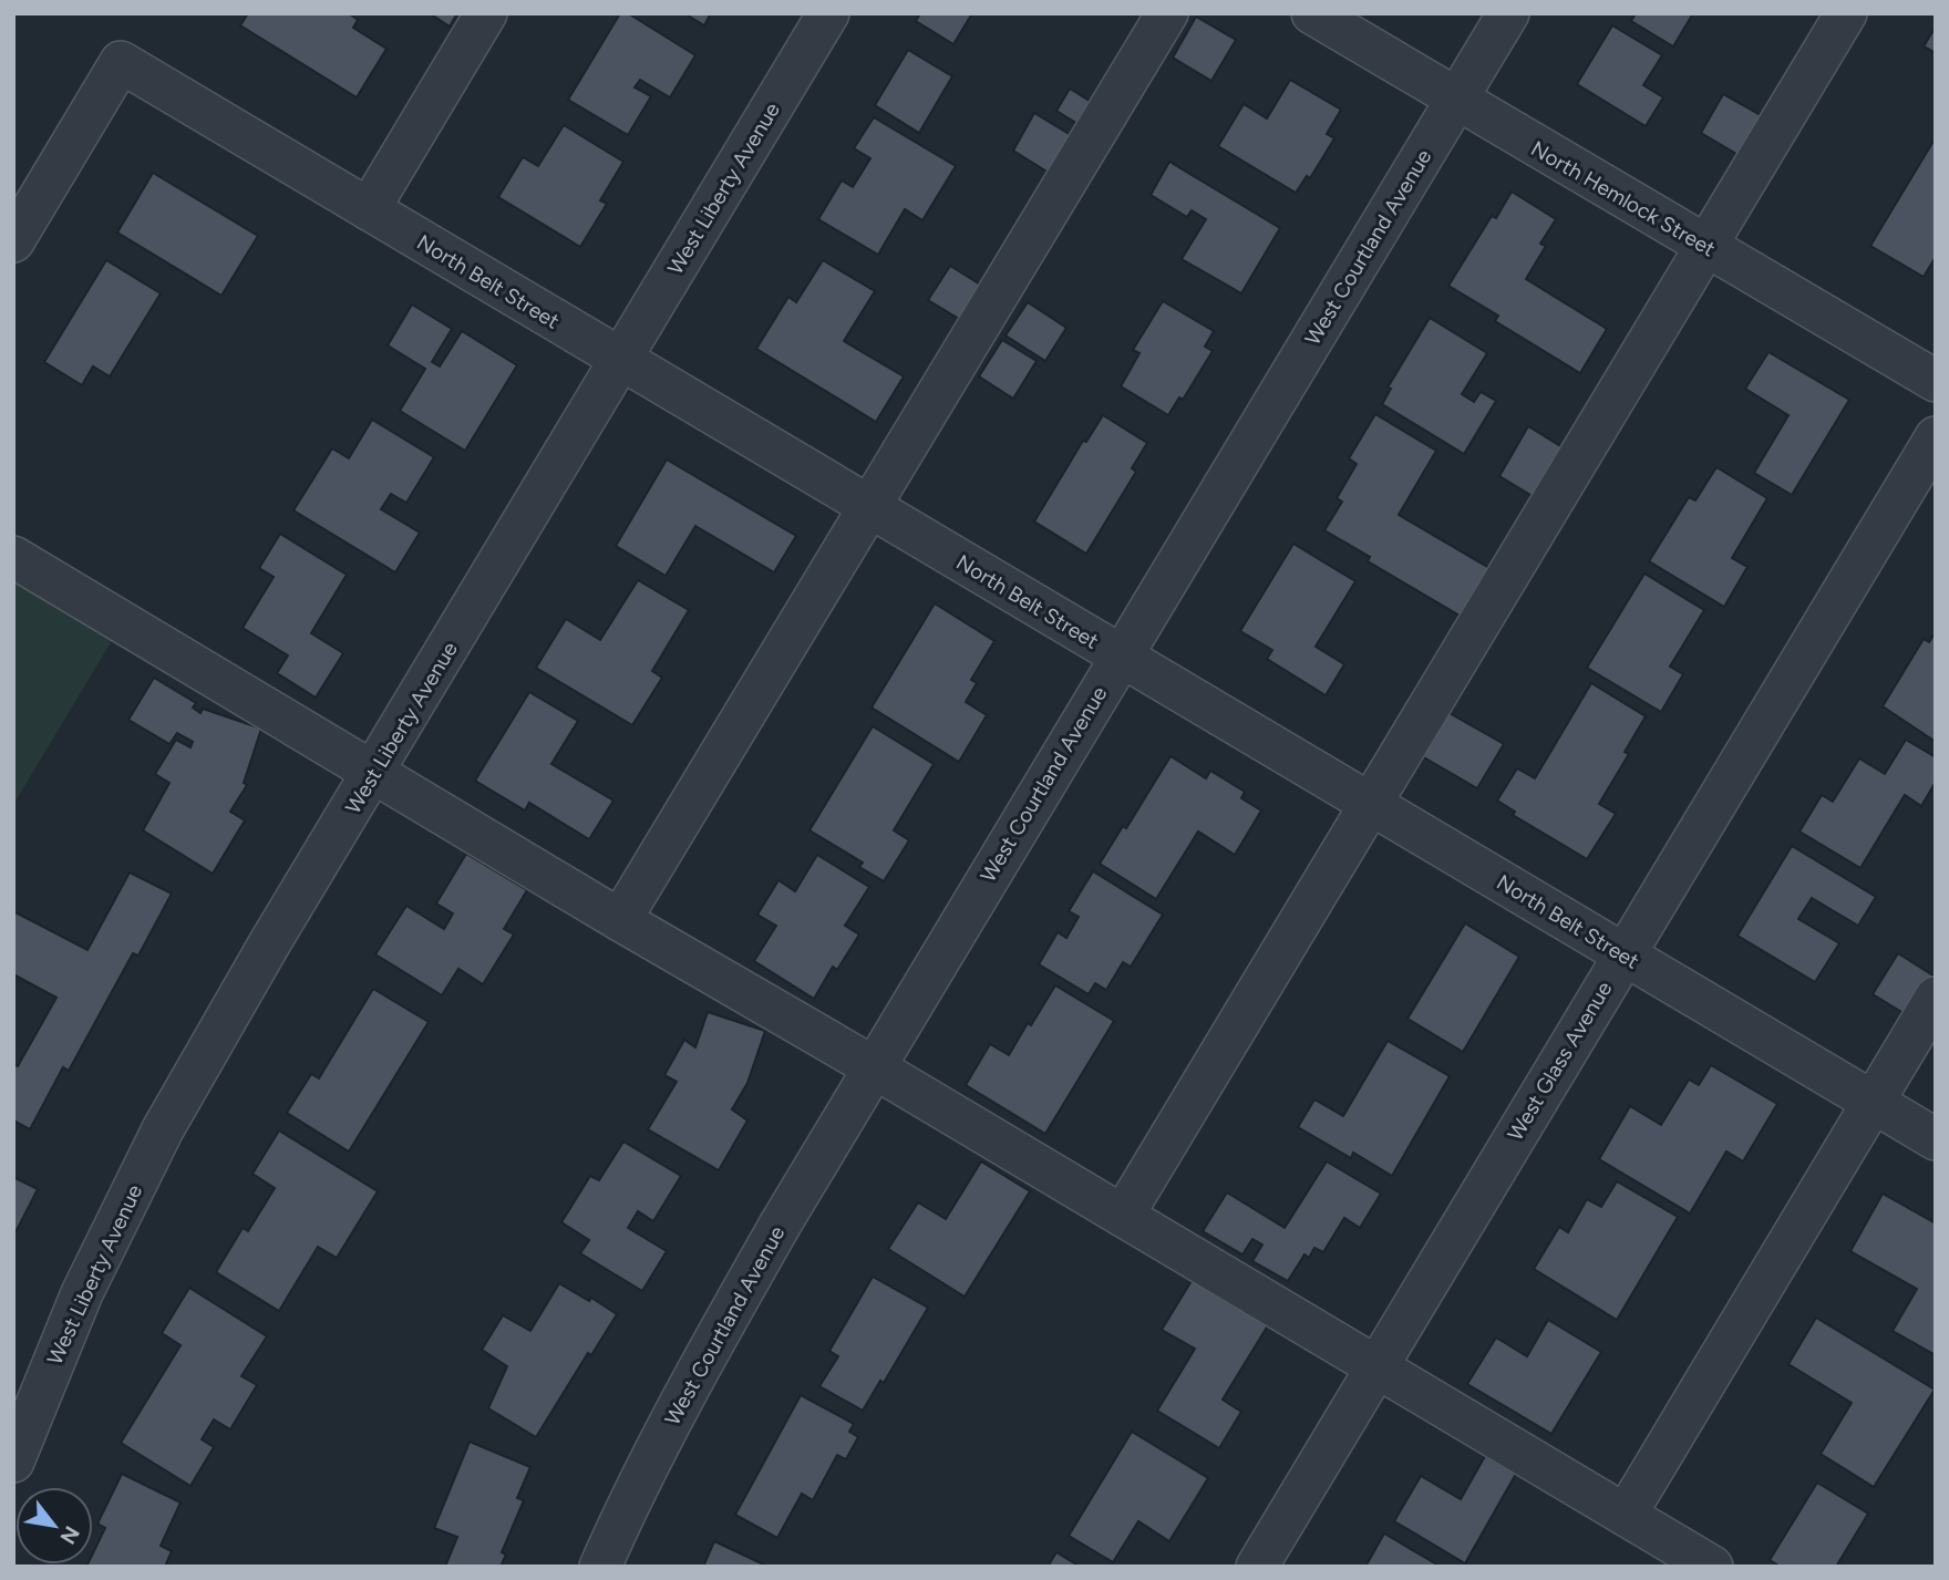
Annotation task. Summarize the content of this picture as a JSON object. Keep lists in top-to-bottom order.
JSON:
{
  "streets": {
    "street": [
      "West Liberty Avenue",
      "North Hemlock Street",
      "West Courtland Avenue",
      "North Belt Street",
      "West Glass Avenue"
    ]
  },
  "crossings": [
    ["West Liberty Avenue", "North Belt Street"],
    ["North Hemlock Street", "West Courtland Avenue"],
    ["West Courtland Avenue", "North Belt Street"],
    ["North Belt Street", "West Glass Avenue"]
  ],
  "north": "bottom right"
}
